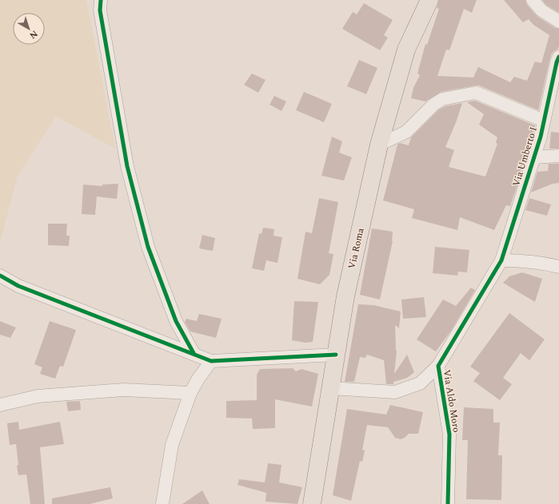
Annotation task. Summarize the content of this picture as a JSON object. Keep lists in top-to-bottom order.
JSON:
{
  "streets": {
    "main road": ["Via Roma"],
    "street": ["Via Umberto I", "Via Aldo Moro"]
  },
  "crossings": [
    ["Via Umberto I", "Via Aldo Moro"]
  ],
  "north": "bottom right"
}
